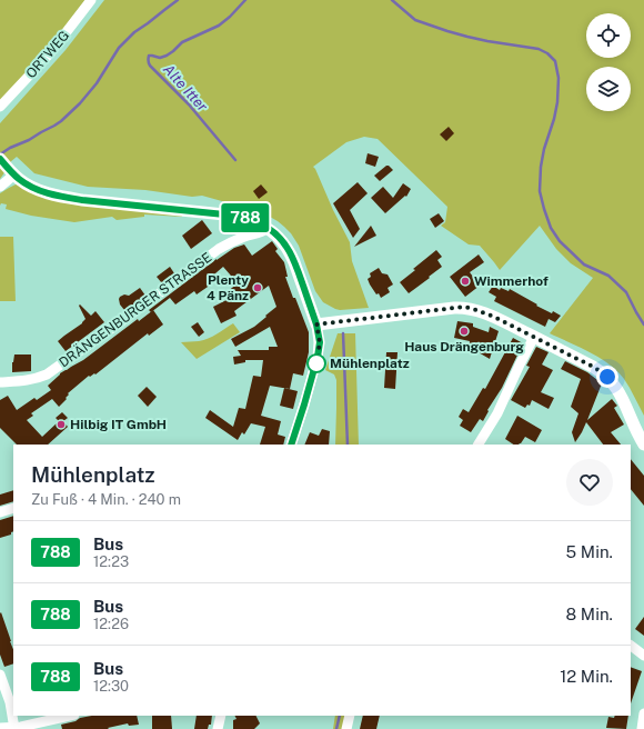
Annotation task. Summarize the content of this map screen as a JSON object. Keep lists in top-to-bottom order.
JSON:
{
  "streets": {
    "street": ["ORTWEG", "DRÄNGENBURGER STRASSE"]
  },
  "water": ["Alte Itter"],
  "places": [
    "Wimmerhof",
    "Plenty 4 Pänz",
    "Haus Drängenburg",
    "Mühlenplatz",
    "Hilbig IT GmbH"
  ],
  "lines": ["bus line 788"],
  "page": {
    "on_map": "788",
    "heading": ["Mühlenplatz", "Zu Fuß · 4 Min. · 240 m"],
    "list": [
      {
        "mark": "788",
        "name": "Bus",
        "note": "12:23",
        "value": "5 Min."
      },
      {
        "mark": "788",
        "name": "Bus",
        "note": "12:26",
        "value": "8 Min."
      },
      {
        "mark": "788",
        "name": "Bus",
        "note": "12:30",
        "value": "12 Min."
      }
    ]
  }
}
